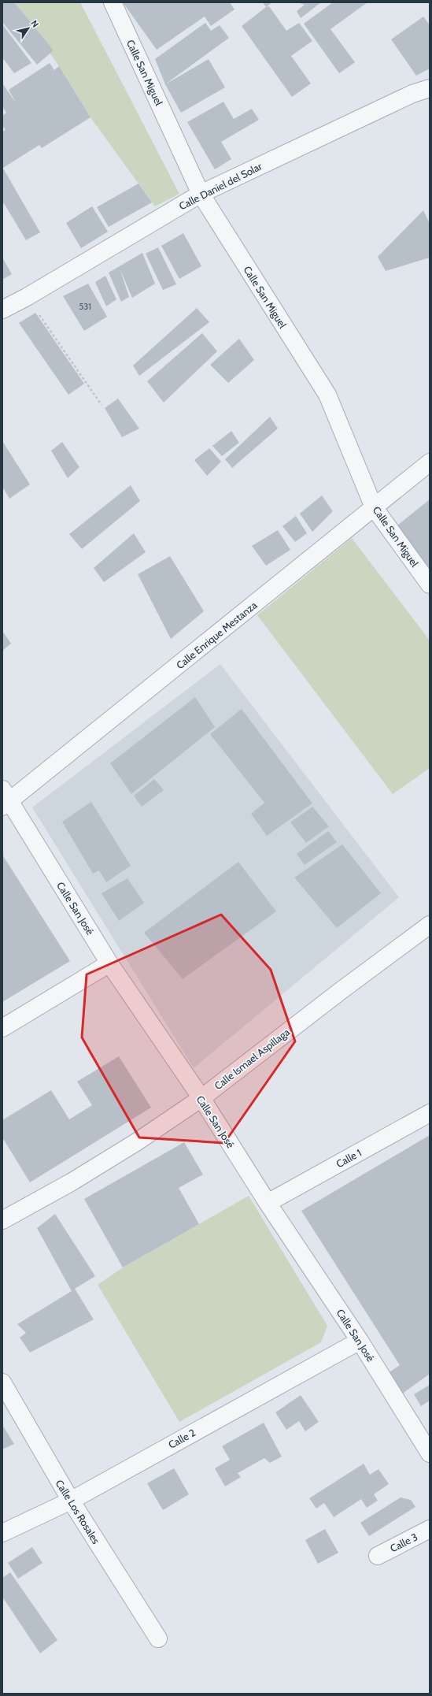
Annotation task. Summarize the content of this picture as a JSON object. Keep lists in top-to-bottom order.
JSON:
{
  "streets": {
    "street": [
      "Calle San Miguel",
      "Calle Daniel del Solar",
      "Calle Enrique Mestanza",
      "Calle San José",
      "Calle Ismael Aspillaga",
      "Calle 1",
      "Calle 2",
      "Calle Los Rosales",
      "Calle 3"
    ]
  },
  "crossings": [
    ["Calle San Miguel", "Calle Daniel del Solar"],
    ["Calle San Miguel", "Calle Enrique Mestanza"],
    ["Calle Enrique Mestanza", "Calle San José"],
    ["Calle San José", "Calle Ismael Aspillaga"],
    ["Calle San José", "Calle 1"],
    ["Calle San José", "Calle 2"],
    ["Calle 2", "Calle Los Rosales"]
  ],
  "house_numbers": ["531"],
  "north": "top right"
}
